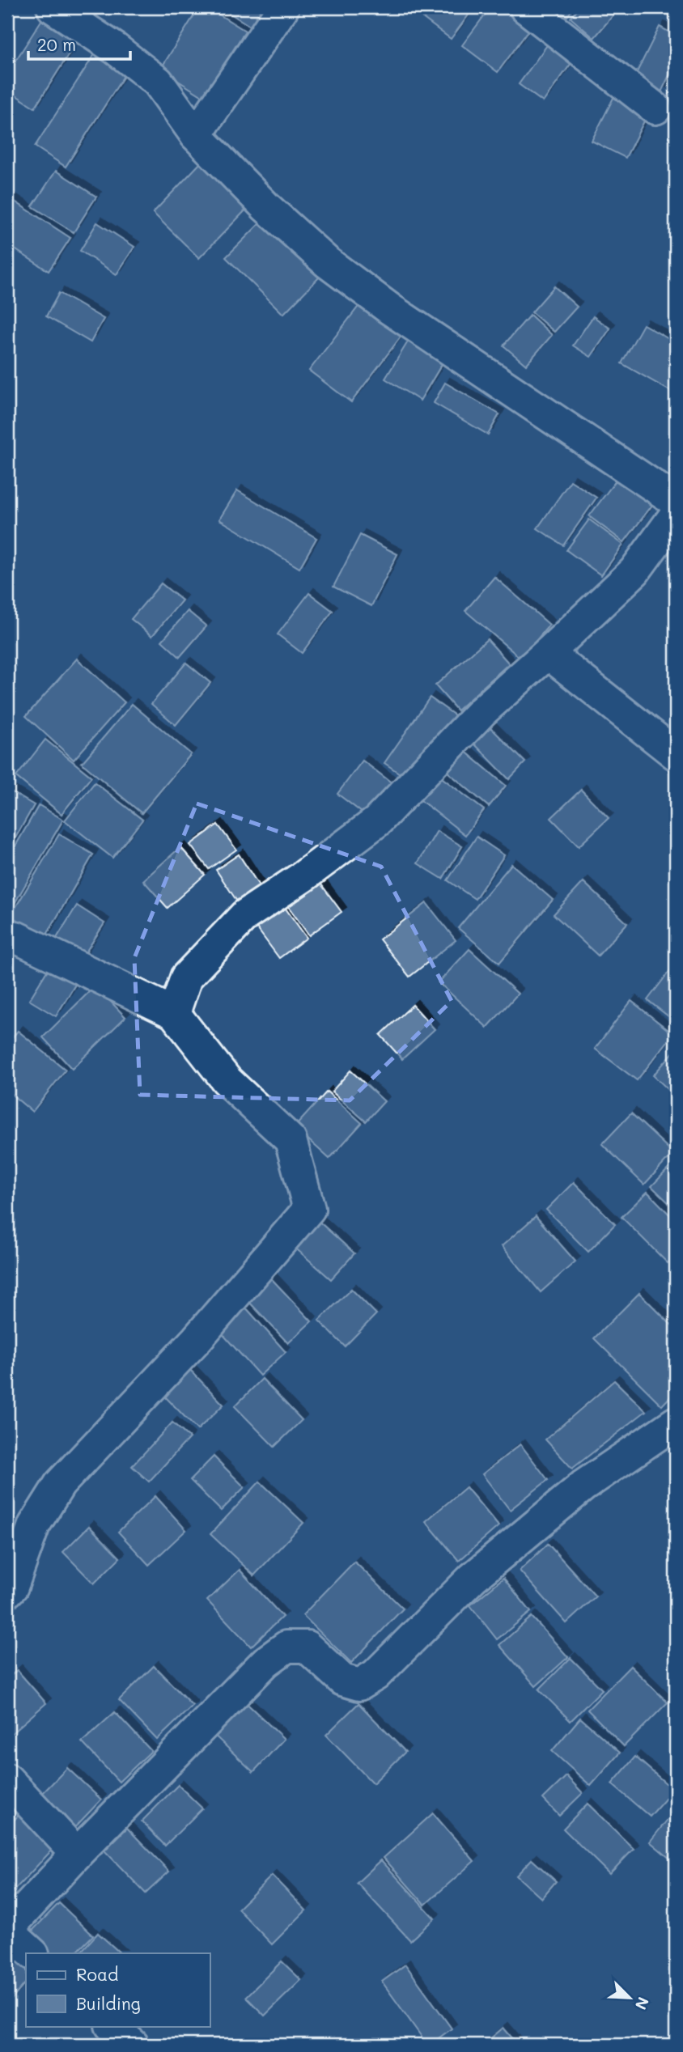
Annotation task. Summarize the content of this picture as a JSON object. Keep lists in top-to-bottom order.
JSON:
{
  "legend": ["Road", "Building"],
  "scale_bar": "20 m",
  "north": "bottom right"
}
